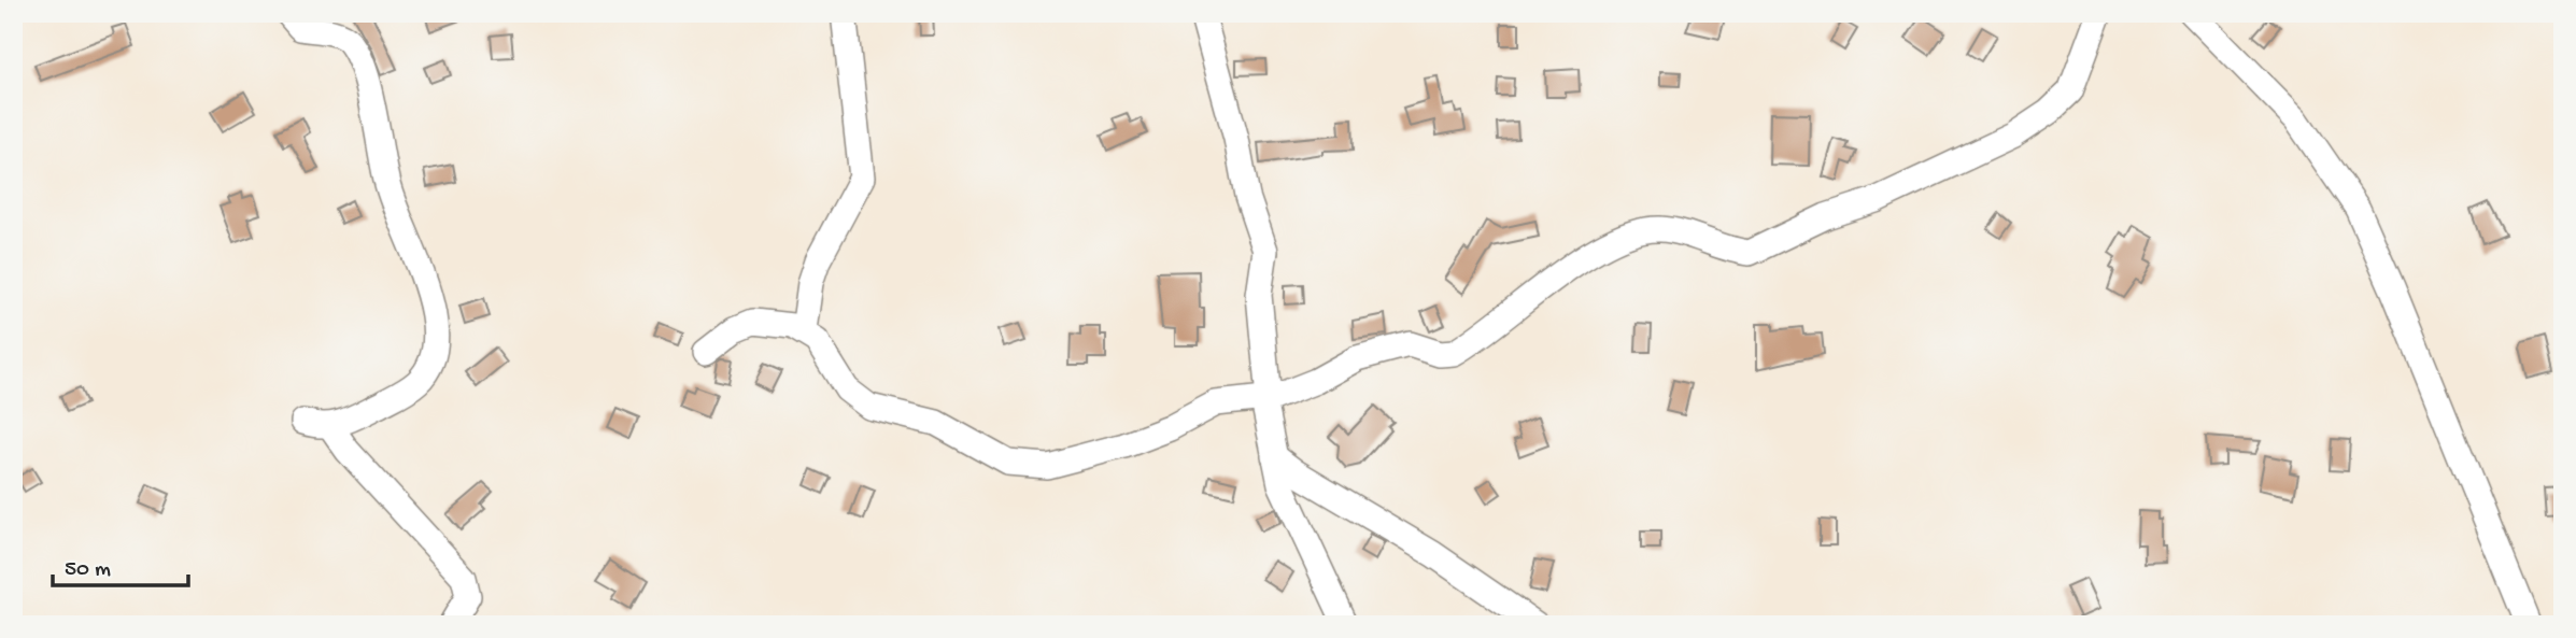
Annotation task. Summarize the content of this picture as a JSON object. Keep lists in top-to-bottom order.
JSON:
{
  "scale_bar": "50 m"
}
